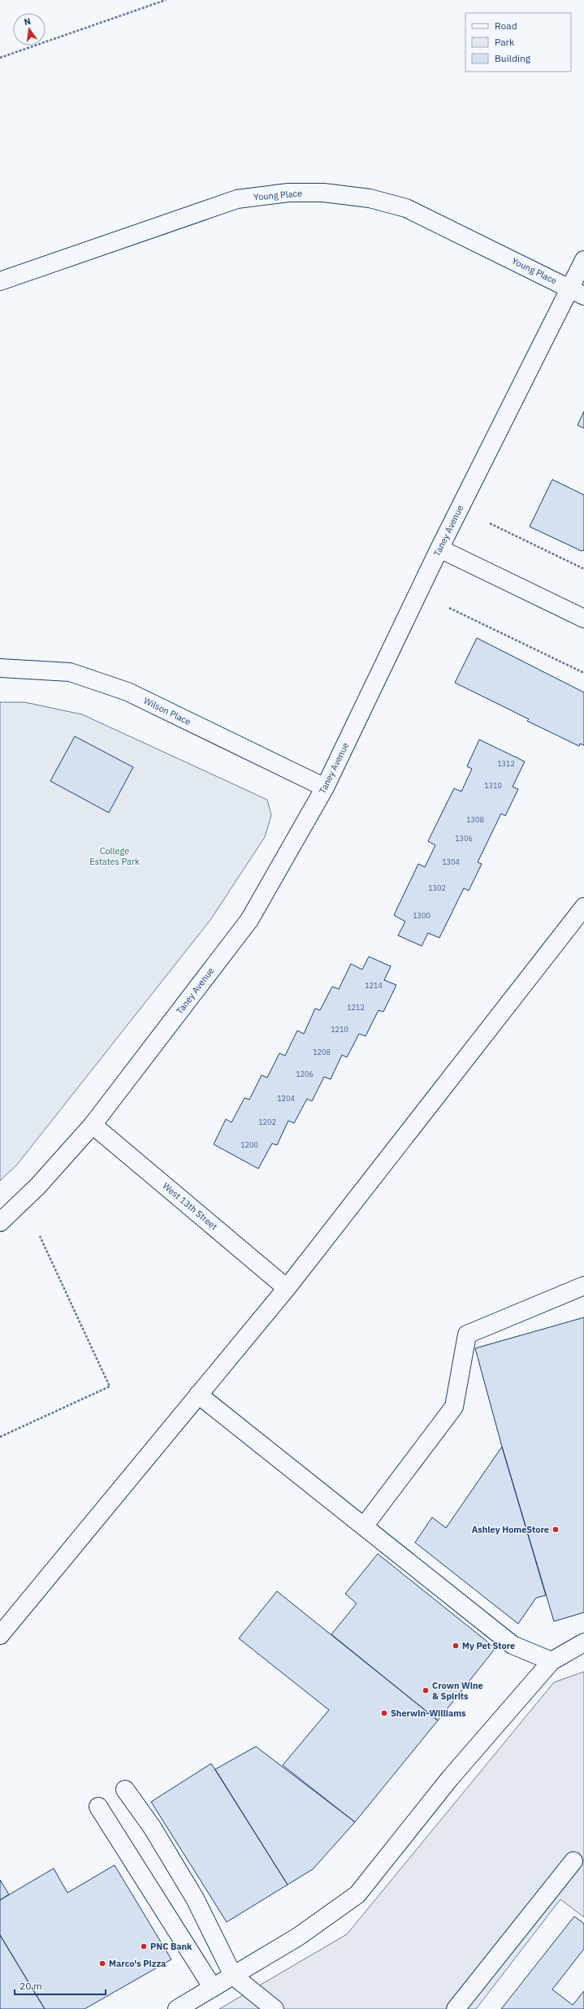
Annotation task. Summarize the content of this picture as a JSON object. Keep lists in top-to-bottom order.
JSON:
{
  "streets": {
    "street": [
      "Young Place",
      "Taney Avenue",
      "Wilson Place",
      "West 13th Street"
    ]
  },
  "crossings": [
    ["Young Place", "Taney Avenue"],
    ["Taney Avenue", "Wilson Place"],
    ["Taney Avenue", "West 13th Street"]
  ],
  "parks": ["College Estates Park"],
  "places": [
    "Ashley HomeStore",
    "My Pet Store",
    "Crown Wine & Spirits",
    "Sherwin-Williams",
    "PNC Bank",
    "Marco's Pizza"
  ],
  "house_numbers": [
    "1312",
    "1310",
    "1308",
    "1306",
    "1304",
    "1302",
    "1300",
    "1214",
    "1212",
    "1210",
    "1208",
    "1206",
    "1204",
    "1202",
    "1200"
  ],
  "legend": ["Road", "Park", "Building"],
  "scale_bar": "20 m",
  "north": "top"
}
